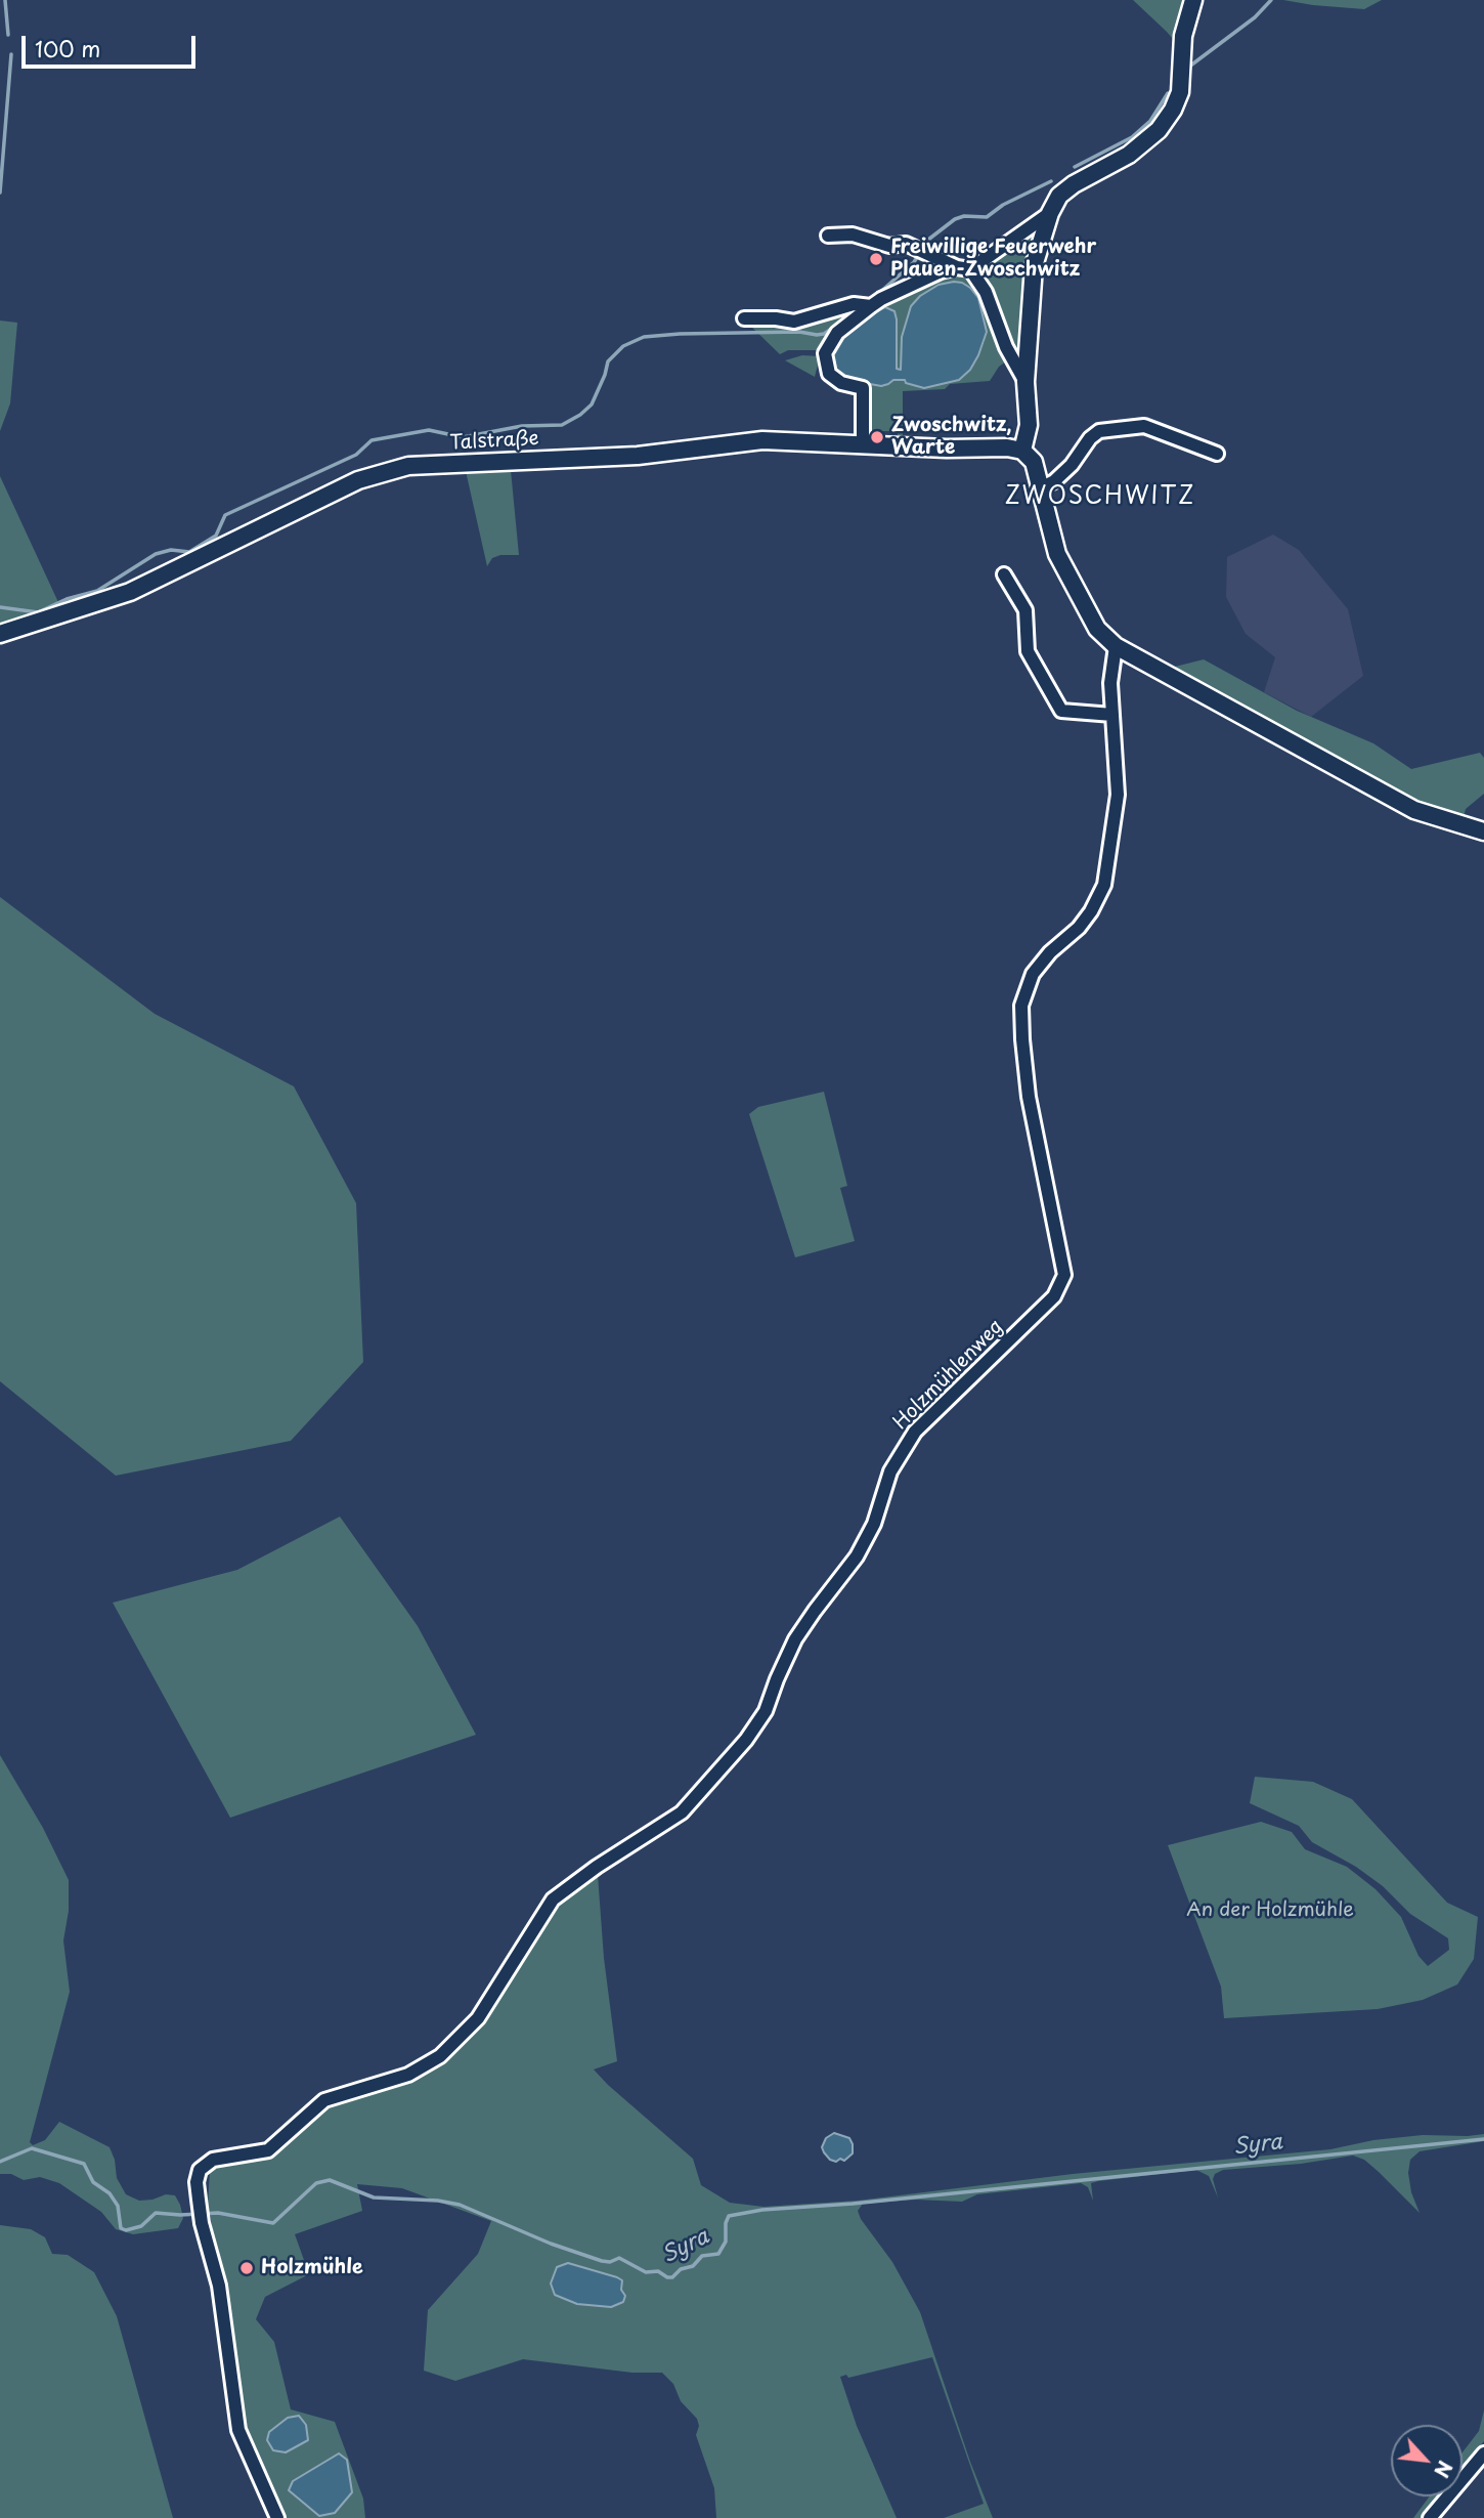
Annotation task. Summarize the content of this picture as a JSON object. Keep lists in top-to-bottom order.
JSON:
{
  "streets": {
    "street": ["Talstraße", "Holzmühlenweg"]
  },
  "districts": ["ZWOSCHWITZ"],
  "water": ["Syra"],
  "parks": ["An der Holzmühle"],
  "places": ["Freiwillige Feuerwehr Plauen-Zwoschwitz", "Zwoschwitz, Warte", "Holzmühle"],
  "scale_bar": "100 m",
  "north": "bottom right"
}
